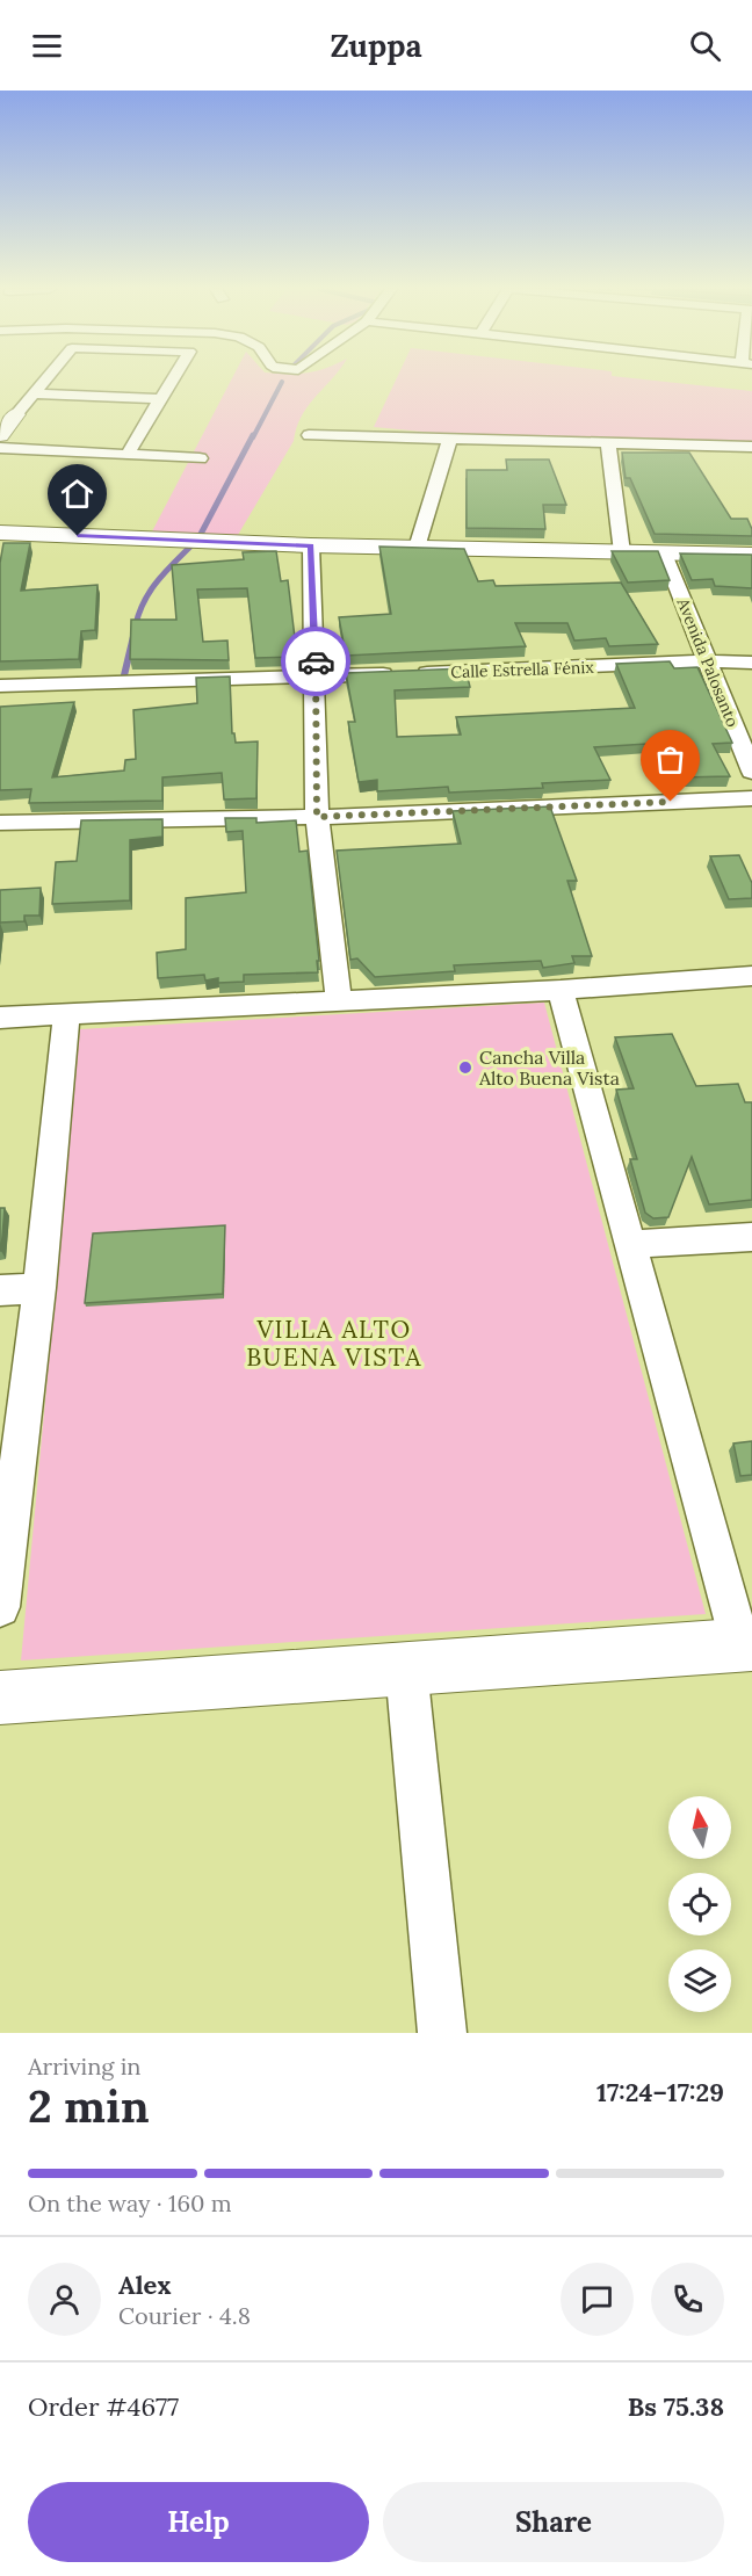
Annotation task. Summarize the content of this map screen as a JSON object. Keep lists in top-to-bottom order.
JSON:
{
  "streets": {
    "street": ["Avenida Palosanto", "Calle Estrella Fénix"]
  },
  "crossings": [
    ["Avenida Palosanto", "Calle Estrella Fénix"]
  ],
  "districts": ["VILLA ALTO BUENA VISTA"],
  "places": ["Cancha Villa Alto Buena Vista"],
  "north": "top",
  "page": {
    "header": "Zuppa",
    "heading": ["2 min", "Arriving in", "17:24–17:29"],
    "panel": [
      "Alex",
      "Courier · 4.8",
      "Order #4677",
      "Bs 75.38"
    ],
    "bar": "On the way · 160 m",
    "buttons": ["Help", "Share"]
  }
}
